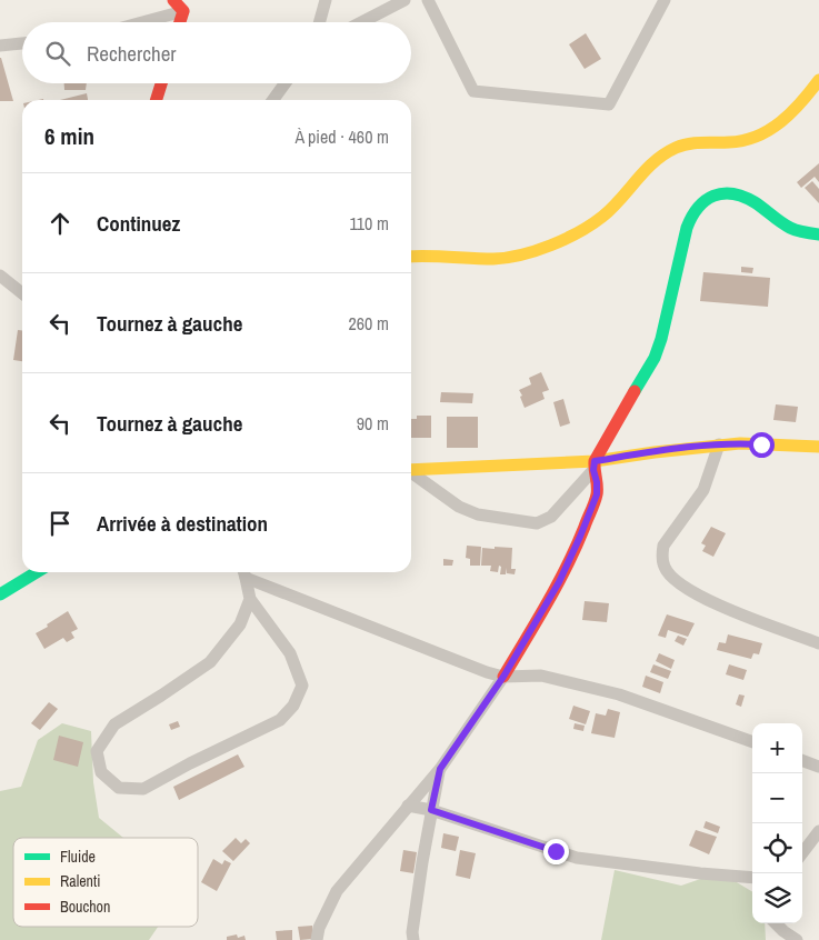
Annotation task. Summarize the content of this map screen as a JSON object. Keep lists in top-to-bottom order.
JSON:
{
  "legend": ["Fluide", "Ralenti", "Bouchon"],
  "page": {
    "search": "Rechercher",
    "heading": ["6 min", "À pied · 460 m"],
    "list": [
      ["Continuez", "110 m"],
      ["Tournez à gauche", "260 m"],
      ["Tournez à gauche", "90 m"],
      "Arrivée à destination"
    ],
    "map_buttons": ["+", "−"]
  }
}
